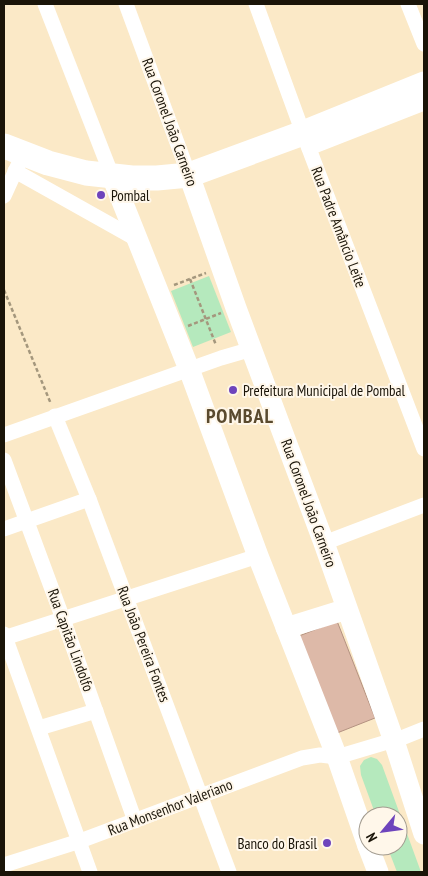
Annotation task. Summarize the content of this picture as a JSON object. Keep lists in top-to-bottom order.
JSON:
{
  "streets": {
    "main road": ["Rua Coronel João Carneiro"],
    "street": [
      "Rua Padre Amâncio Leite",
      "Rua Capitão Lindolfo",
      "Rua João Pereira Fontes",
      "Rua Monsenhor Valeriano"
    ]
  },
  "crossings": [
    ["Rua Coronel João Carneiro", "Rua Monsenhor Valeriano"],
    ["Rua Capitão Lindolfo", "Rua Monsenhor Valeriano"],
    ["Rua João Pereira Fontes", "Rua Monsenhor Valeriano"]
  ],
  "districts": ["POMBAL"],
  "places": ["Pombal", "Prefeitura Municipal de Pombal", "Banco do Brasil"],
  "north": "bottom left"
}
